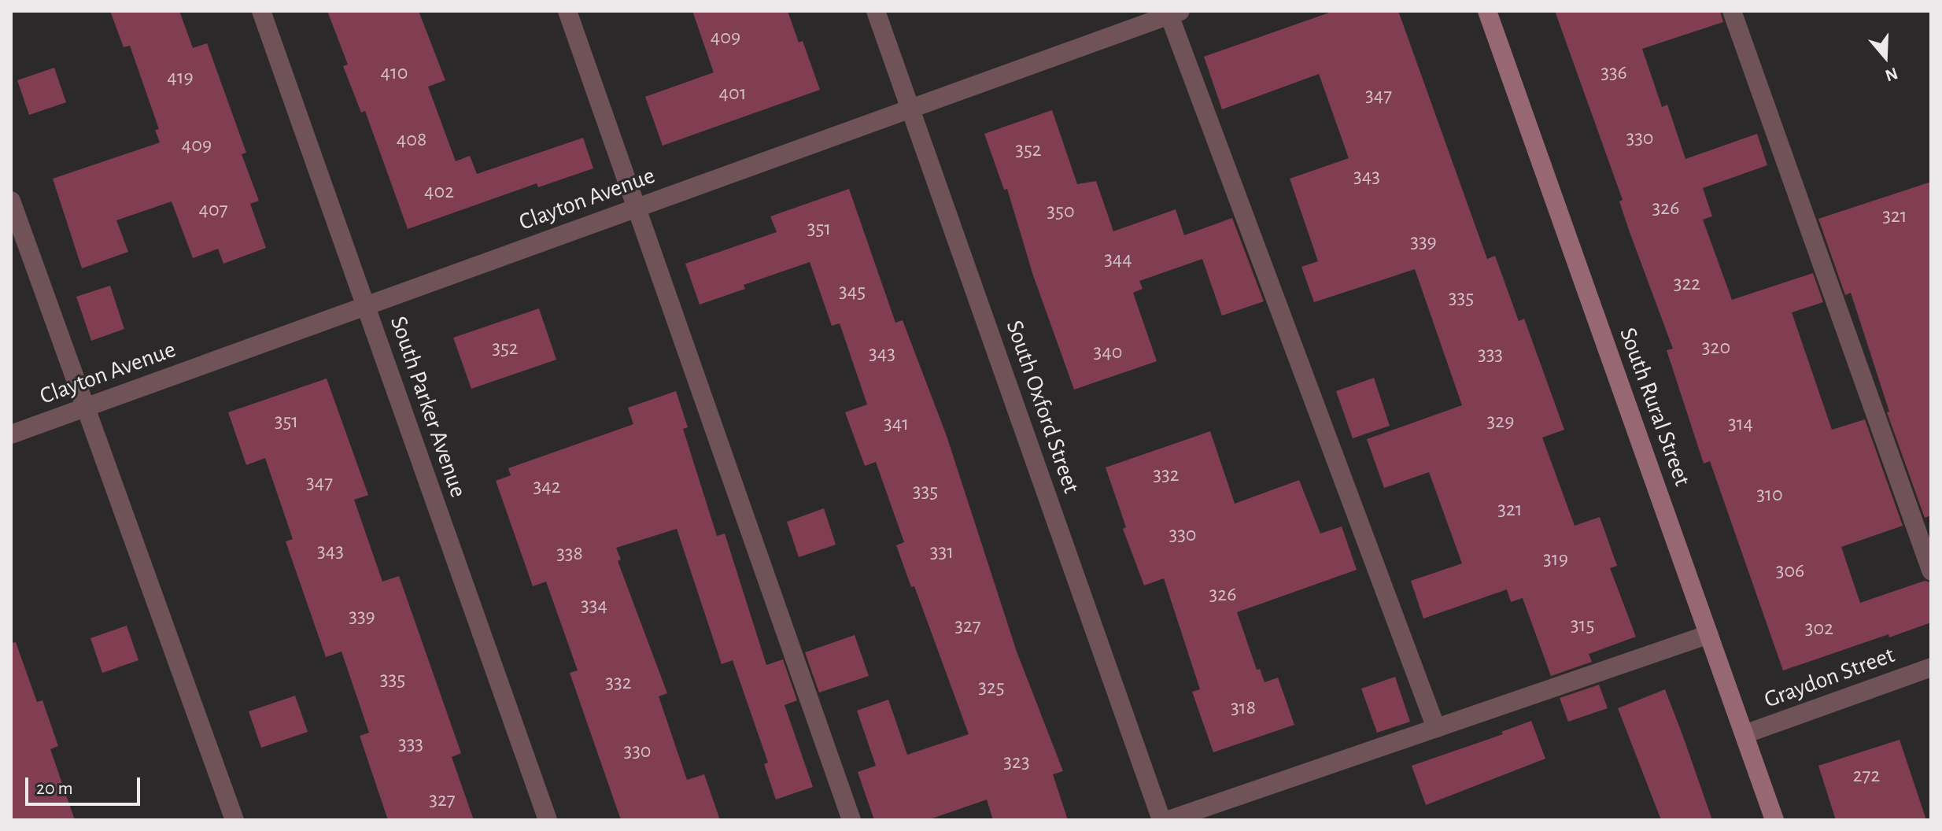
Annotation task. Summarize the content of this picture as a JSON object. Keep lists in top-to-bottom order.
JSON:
{
  "streets": {
    "main road": ["South Rural Street"],
    "street": [
      "Clayton Avenue",
      "South Parker Avenue",
      "South Oxford Street",
      "Graydon Street"
    ]
  },
  "crossings": [
    ["Clayton Avenue", "South Parker Avenue"],
    ["Clayton Avenue", "South Oxford Street"],
    ["South Rural Street", "Graydon Street"]
  ],
  "house_numbers": [
    "409",
    "410",
    "336",
    "419",
    "401",
    "347",
    "330",
    "408",
    "409",
    "352",
    "343",
    "402",
    "326",
    "407",
    "350",
    "321",
    "351",
    "339",
    "344",
    "322",
    "345",
    "335",
    "320",
    "352",
    "340",
    "343",
    "333",
    "351",
    "329",
    "341",
    "314",
    "332",
    "347",
    "342",
    "335",
    "310",
    "321",
    "330",
    "343",
    "331",
    "338",
    "319",
    "306",
    "326",
    "334",
    "339",
    "315",
    "327",
    "302",
    "335",
    "332",
    "325",
    "318",
    "333",
    "330",
    "323",
    "272",
    "327"
  ],
  "scale_bar": "20 m",
  "north": "bottom"
}
